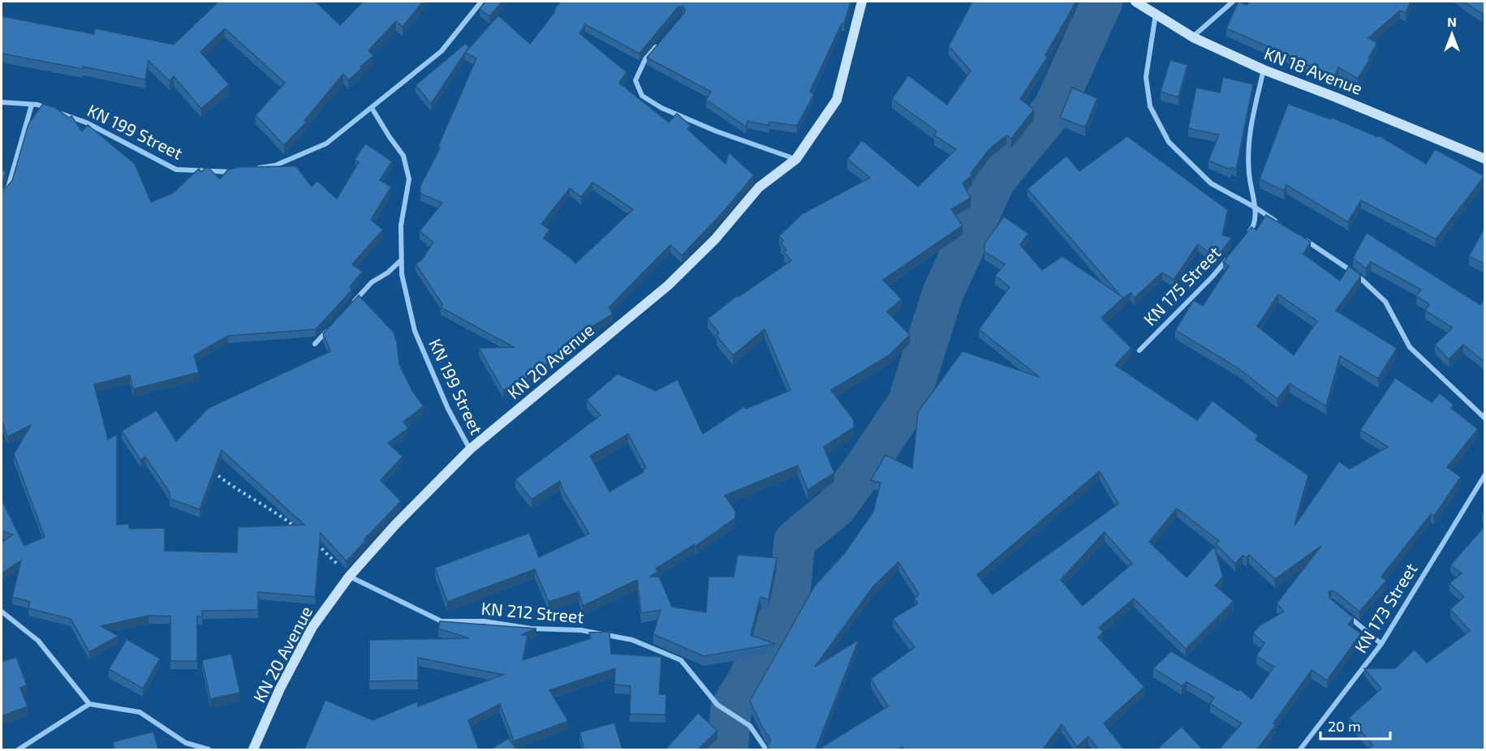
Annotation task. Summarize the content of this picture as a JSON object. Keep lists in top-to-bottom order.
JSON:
{
  "streets": {
    "main road": ["KN 18 Avenue", "KN 20 Avenue"],
    "street": [
      "KN 199 Street",
      "KN 175 Street",
      "KN 173 Street",
      "KN 212 Street"
    ]
  },
  "crossings": [
    ["KN 199 Street", "KN 20 Avenue"],
    ["KN 20 Avenue", "KN 212 Street"]
  ],
  "scale_bar": "20 m",
  "north": "top"
}
